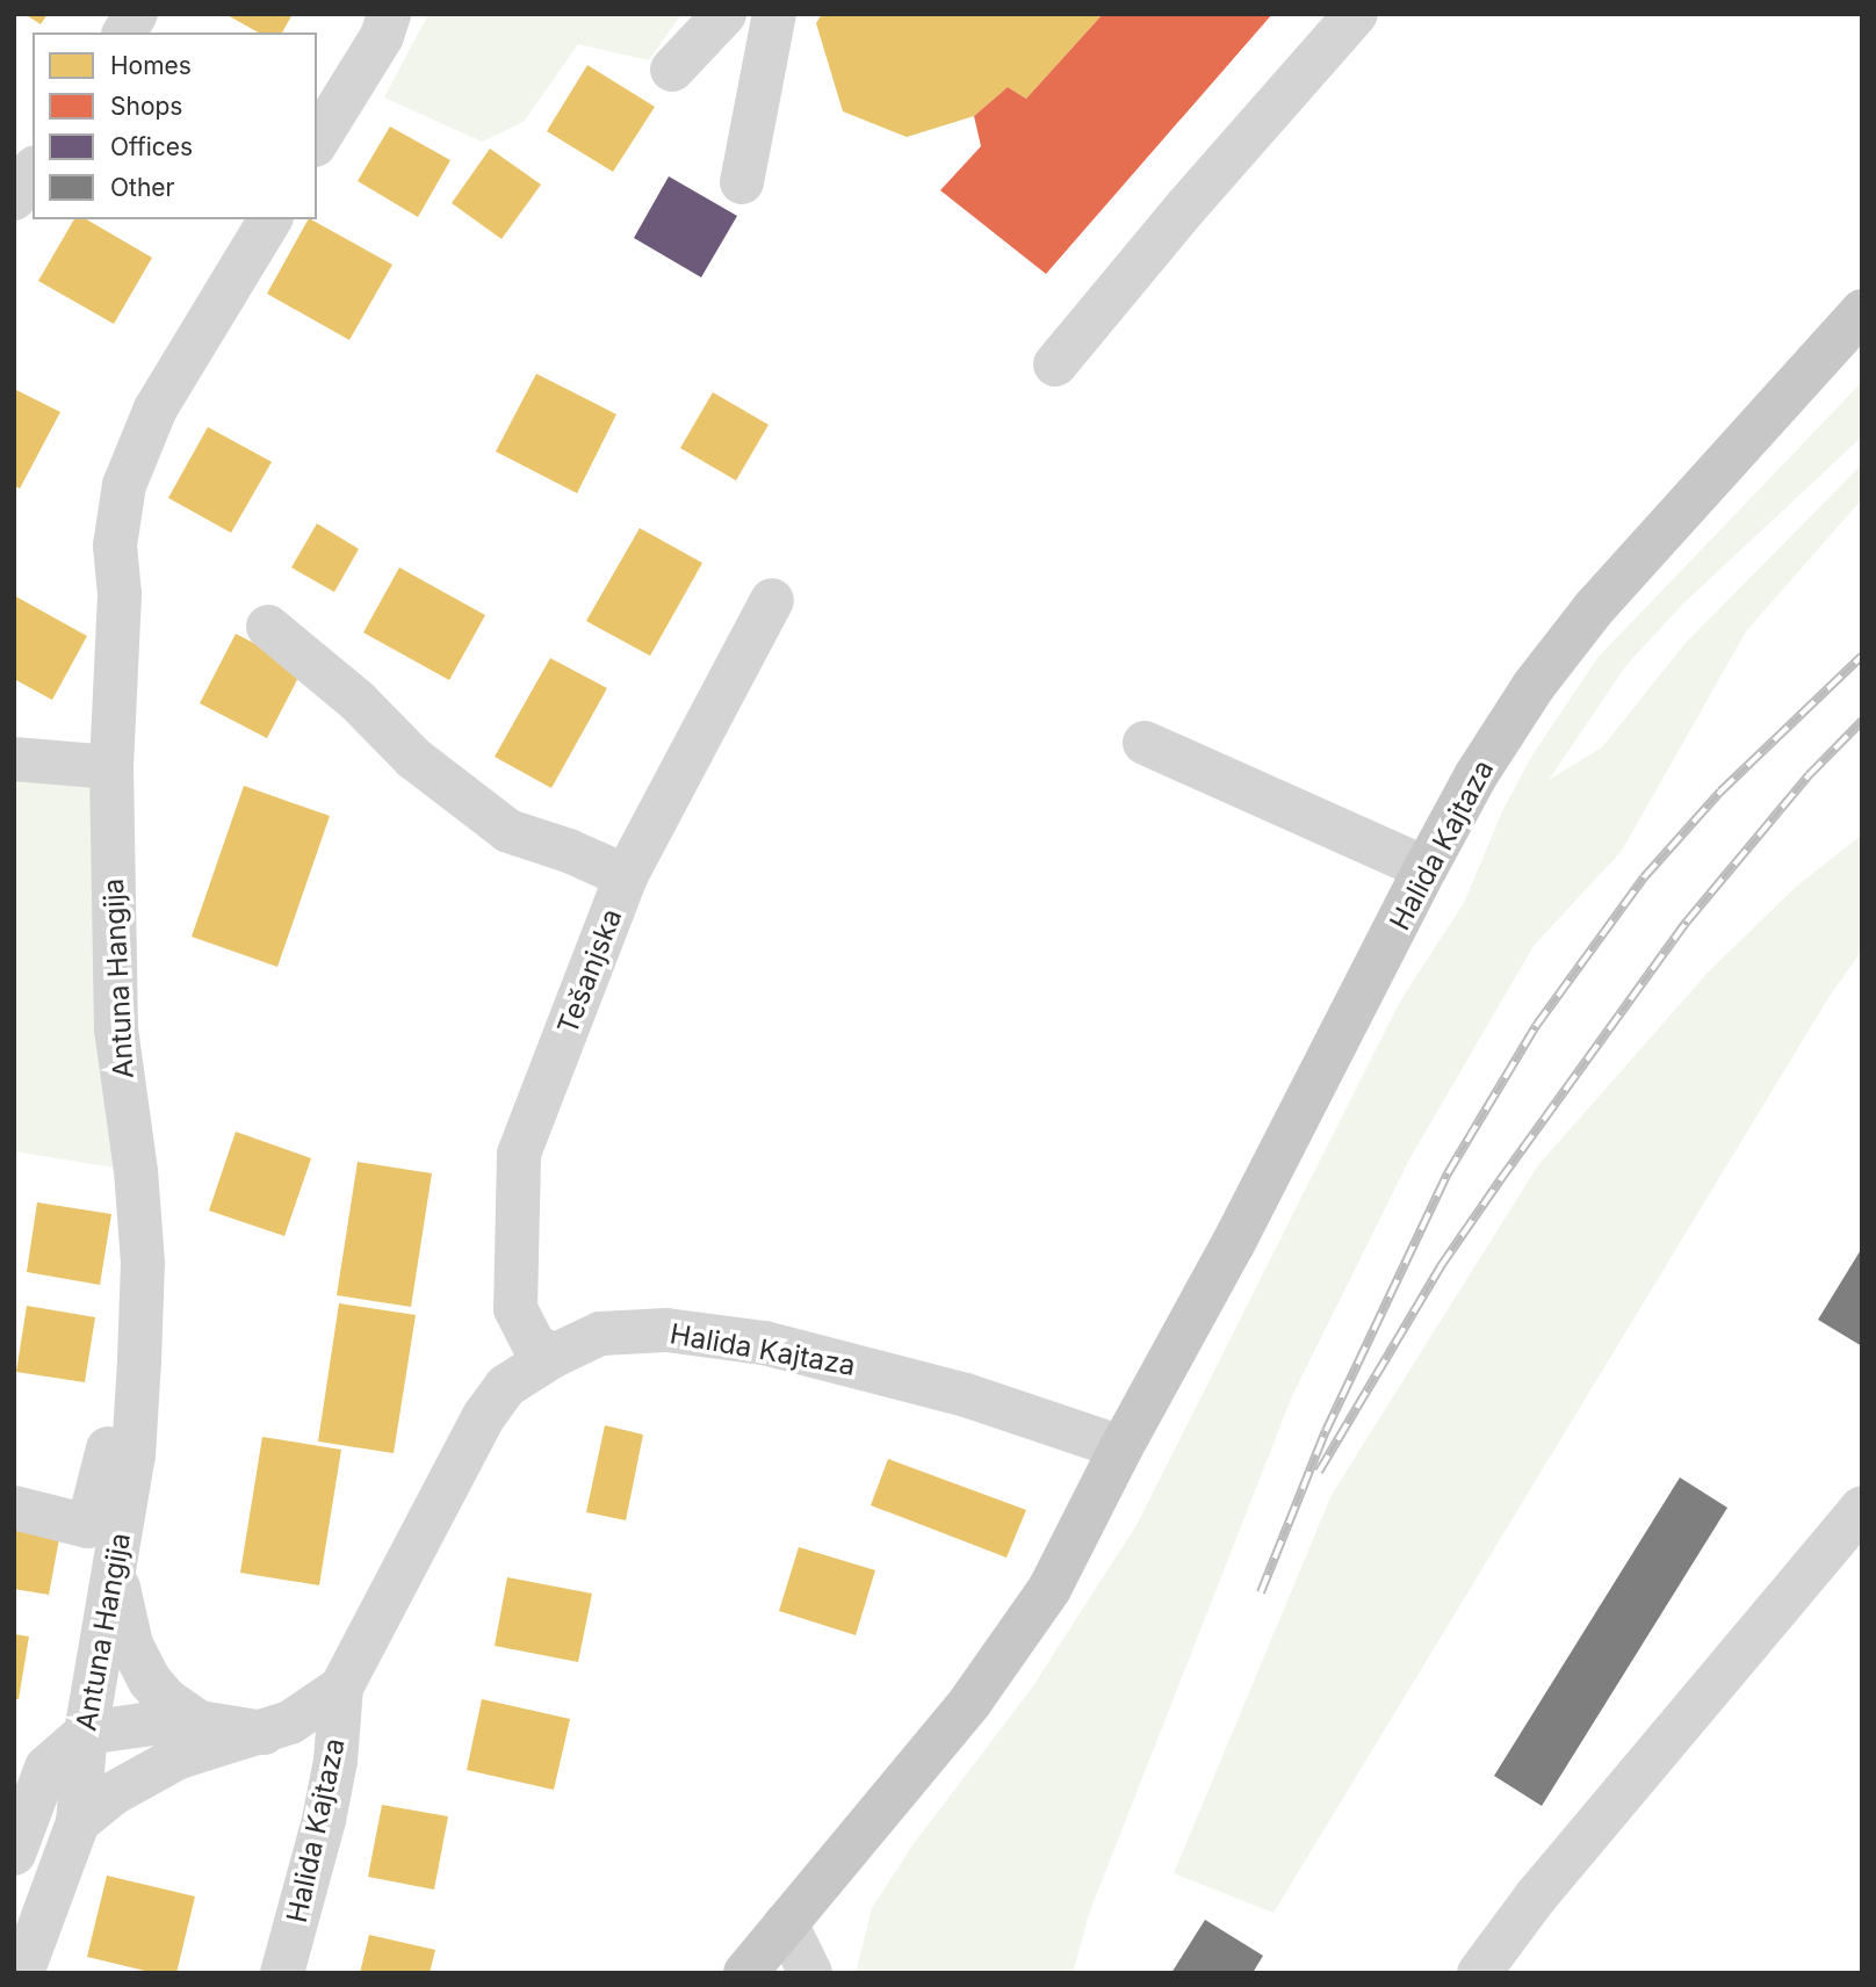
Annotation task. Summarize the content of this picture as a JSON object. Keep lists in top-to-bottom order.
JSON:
{
  "streets": {
    "main road": ["Halida Kajtaza"],
    "street": ["Tešanjska", "Antuna Hangija"]
  },
  "crossings": [
    ["Halida Kajtaza", "Tešanjska"],
    ["Halida Kajtaza", "Antuna Hangija"]
  ],
  "legend": [
    "Homes",
    "Shops",
    "Offices",
    "Other"
  ]
}
